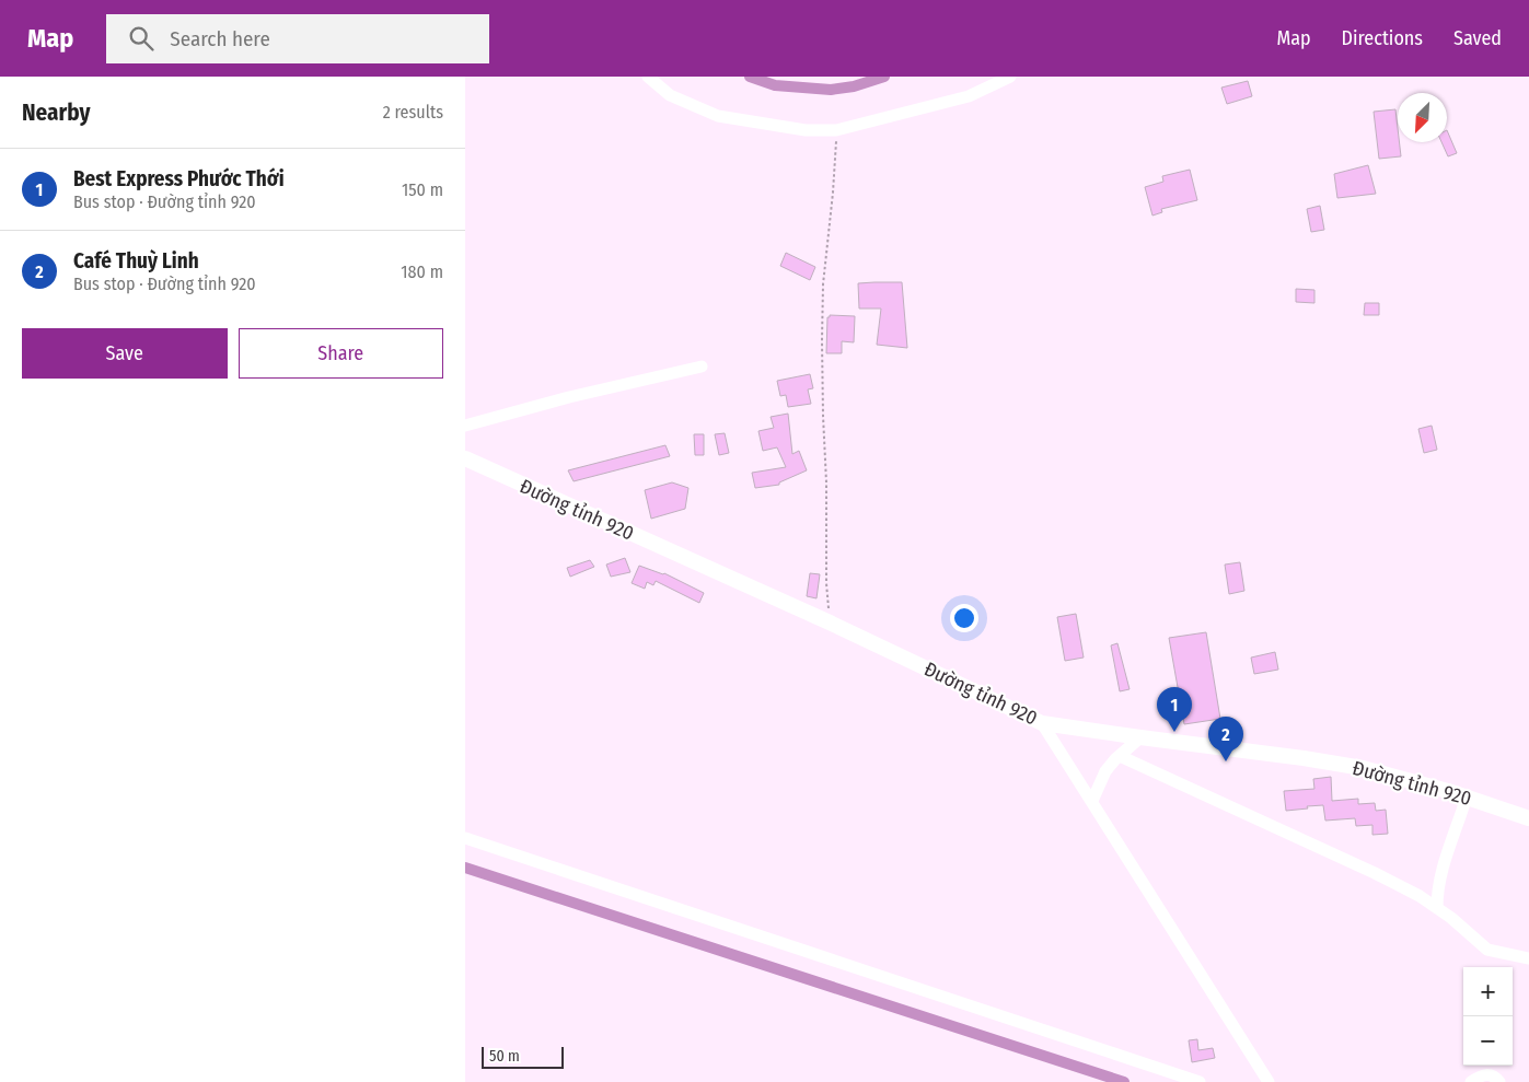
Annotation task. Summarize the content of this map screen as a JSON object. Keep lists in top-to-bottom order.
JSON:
{
  "streets": {
    "main road": ["Đường tỉnh 920"]
  },
  "scale_bar": "50 m",
  "north": "bottom left",
  "page": {
    "header": "Map",
    "search": "Search here",
    "nav": ["Map", "Directions", "Saved"],
    "heading": ["Nearby", "2 results"],
    "list": [
      {
        "mark": "1",
        "name": "Best Express Phước Thới",
        "note": "Bus stop · Đường tỉnh 920",
        "value": "150 m"
      },
      {
        "mark": "2",
        "name": "Café Thuỳ Linh",
        "note": "Bus stop · Đường tỉnh 920",
        "value": "180 m"
      }
    ],
    "buttons": ["Save", "Share"],
    "pins": ["1", "2"],
    "map_buttons": ["+", "−"],
    "scale": "50 m"
  }
}
